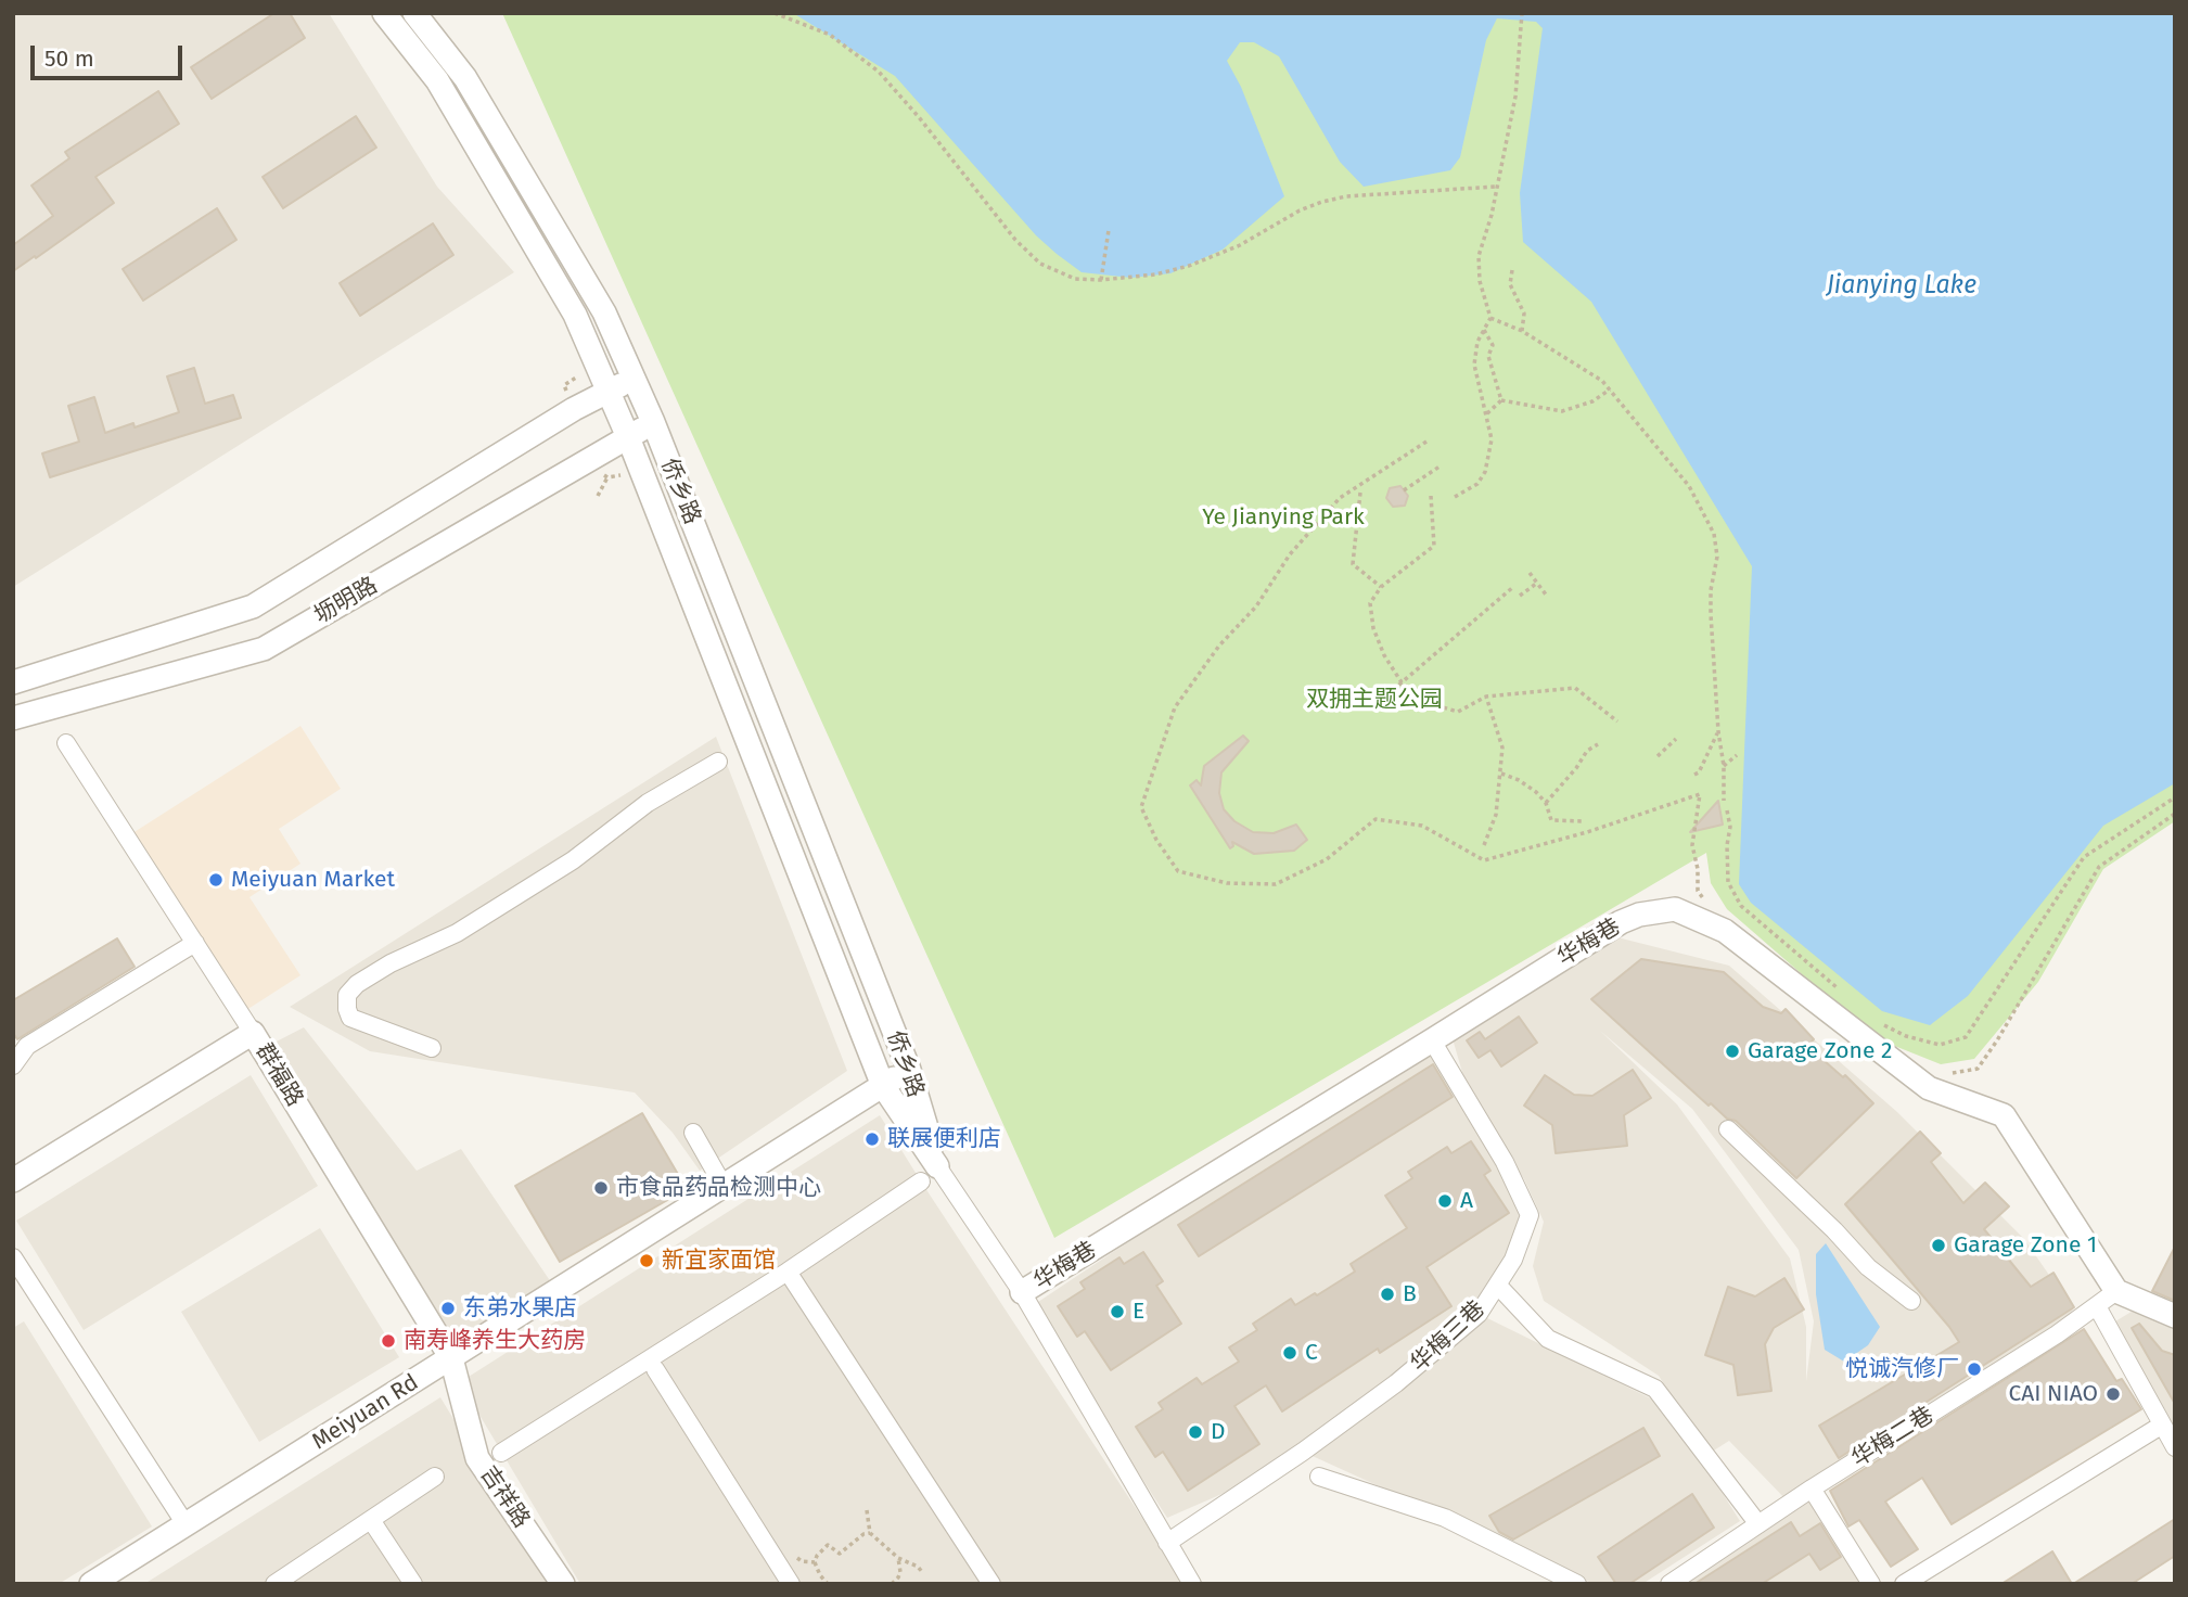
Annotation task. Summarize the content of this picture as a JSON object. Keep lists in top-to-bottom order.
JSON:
{
  "streets": {
    "street": [
      "侨乡路",
      "坜明路",
      "华梅巷",
      "群福路",
      "华梅三巷",
      "Meiyuan Rd",
      "华梅二巷",
      "吉祥路"
    ]
  },
  "crossings": [
    ["侨乡路", "坜明路"],
    ["侨乡路", "Meiyuan Rd"],
    ["华梅巷", "华梅三巷"],
    ["华梅巷", "华梅二巷"],
    ["群福路", "Meiyuan Rd"],
    ["群福路", "吉祥路"],
    ["Meiyuan Rd", "吉祥路"]
  ],
  "water": ["Jianying Lake"],
  "parks": ["Ye Jianying Park", "双拥主题公园"],
  "places": [
    "Meiyuan Market",
    "Garage Zone 2",
    "联展便利店",
    "市食品药品检测中心",
    "A",
    "Garage Zone 1",
    "新宜家面馆",
    "B",
    "东弟水果店",
    "E",
    "南寿峰养生大药房",
    "C",
    "悦诚汽修厂",
    "CAI NIAO",
    "D"
  ],
  "scale_bar": "50 m"
}
